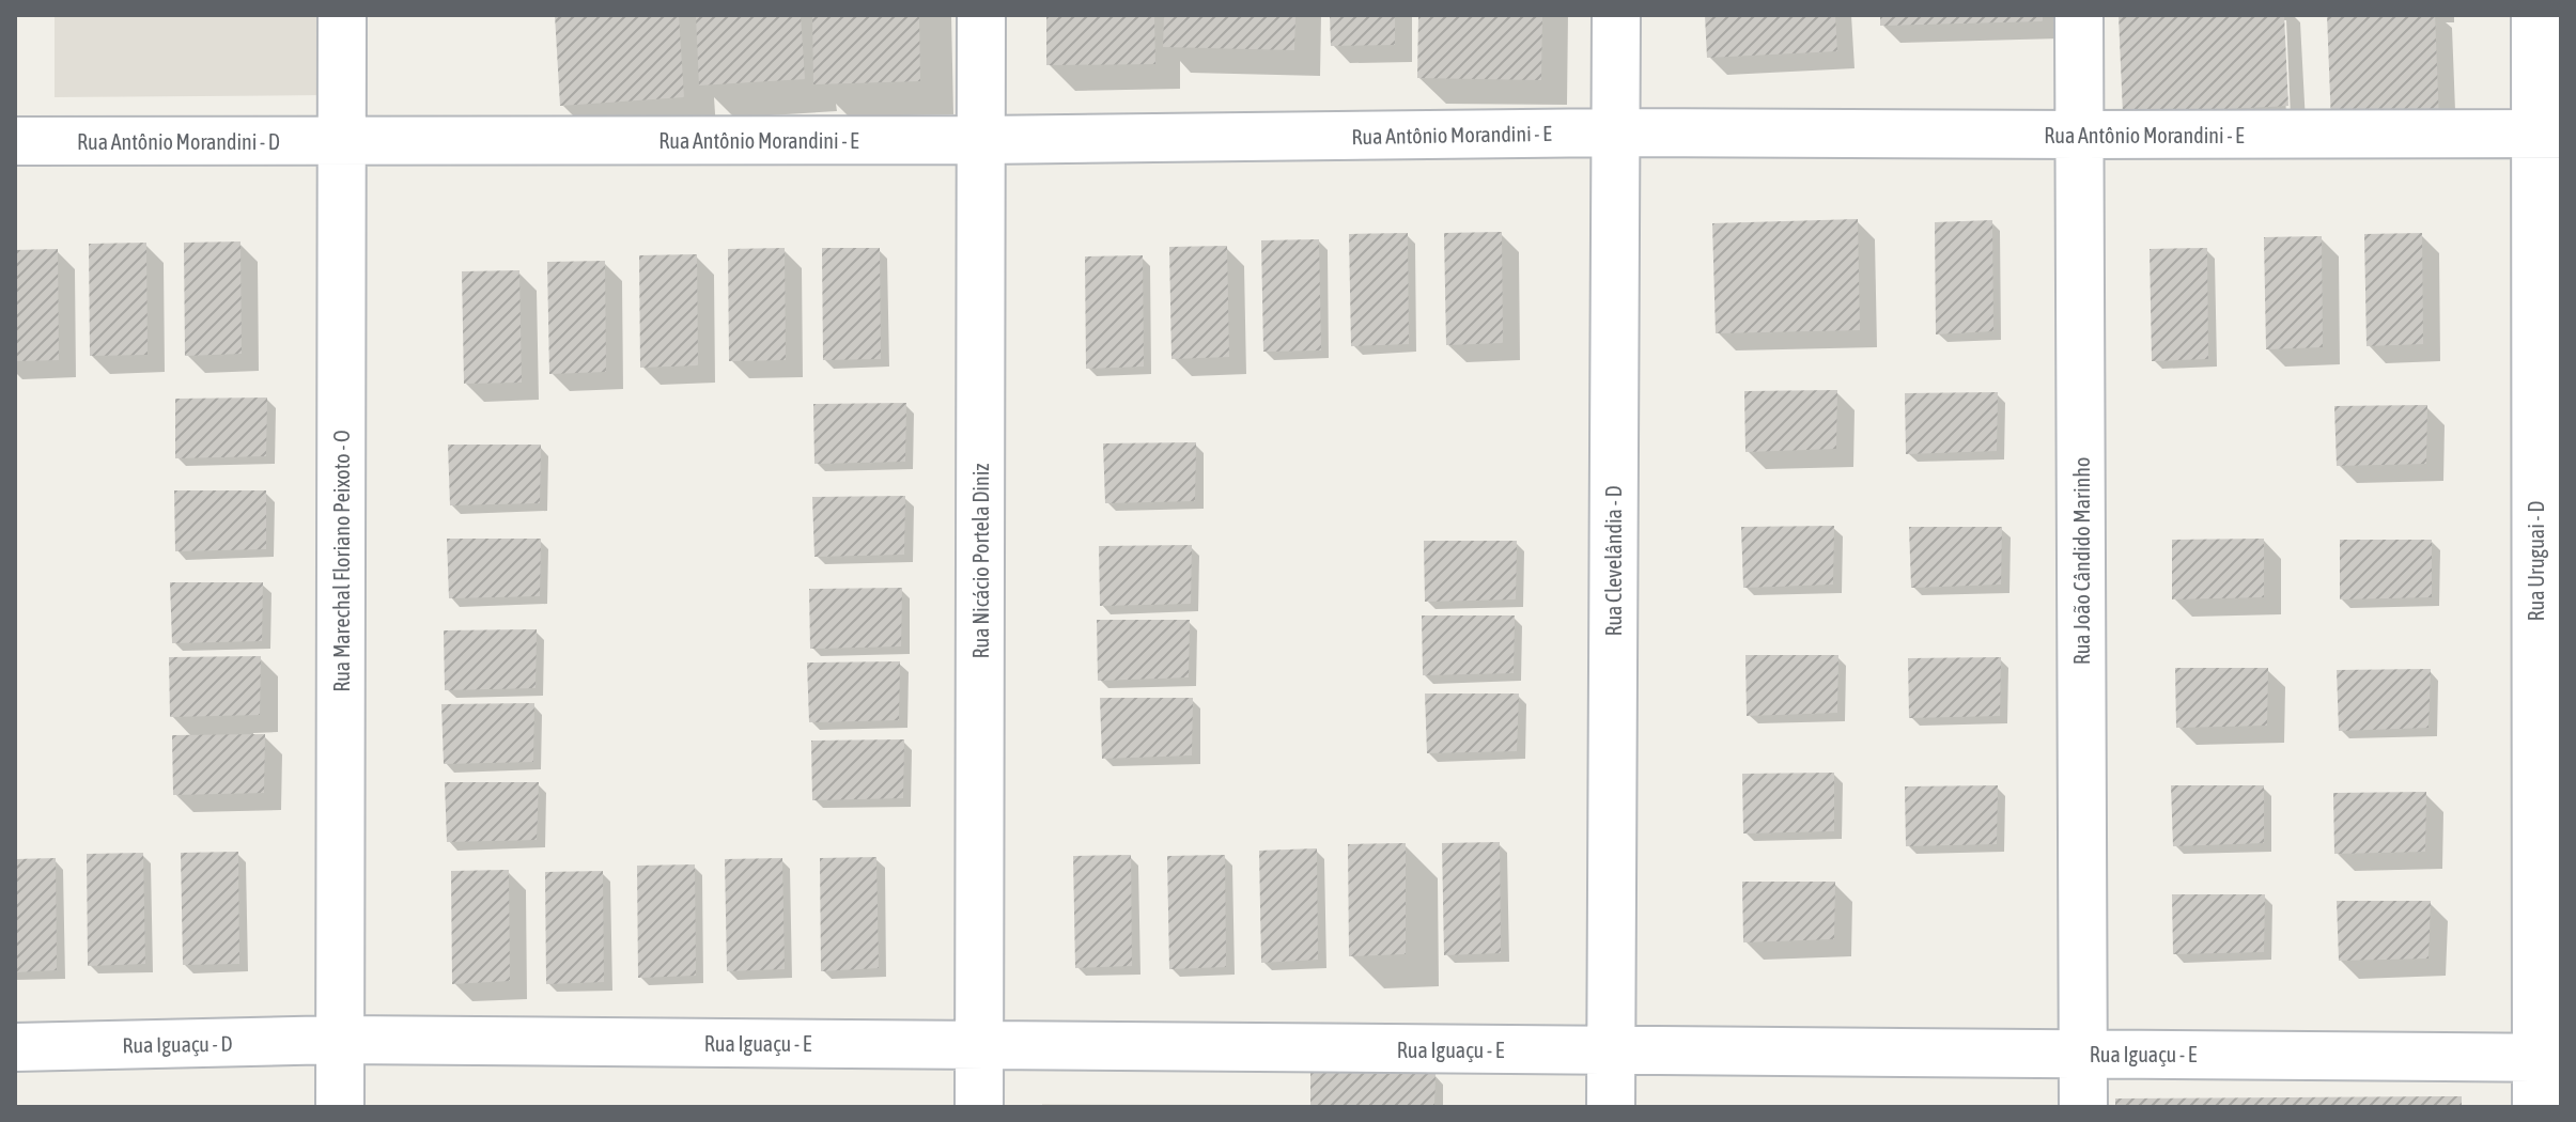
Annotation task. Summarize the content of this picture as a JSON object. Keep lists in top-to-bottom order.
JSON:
{
  "streets": {
    "street": [
      "Rua Antônio Morandini - E",
      "Rua Antônio Morandini - D",
      "Rua Marechal Floriano Peixoto - O",
      "Rua Nicácio Portela Diniz",
      "Rua Clevelândia - D",
      "Rua João Cândido Marinho",
      "Rua Uruguai - D",
      "Rua Iguaçu - E",
      "Rua Iguaçu - D"
    ]
  },
  "crossings": [
    ["Rua Antônio Morandini - E", "Rua Antônio Morandini - D"],
    ["Rua Antônio Morandini - E", "Rua Marechal Floriano Peixoto - O"],
    ["Rua Antônio Morandini - E", "Rua Nicácio Portela Diniz"],
    ["Rua Antônio Morandini - E", "Rua Clevelândia - D"],
    ["Rua Antônio Morandini - E", "Rua João Cândido Marinho"],
    ["Rua Antônio Morandini - E", "Rua Uruguai - D"],
    ["Rua Antônio Morandini - D", "Rua Marechal Floriano Peixoto - O"],
    ["Rua Marechal Floriano Peixoto - O", "Rua Iguaçu - E"],
    ["Rua Marechal Floriano Peixoto - O", "Rua Iguaçu - D"],
    ["Rua Nicácio Portela Diniz", "Rua Iguaçu - E"],
    ["Rua Clevelândia - D", "Rua Iguaçu - E"],
    ["Rua João Cândido Marinho", "Rua Iguaçu - E"],
    ["Rua Uruguai - D", "Rua Iguaçu - E"],
    ["Rua Iguaçu - E", "Rua Iguaçu - D"]
  ]
}
